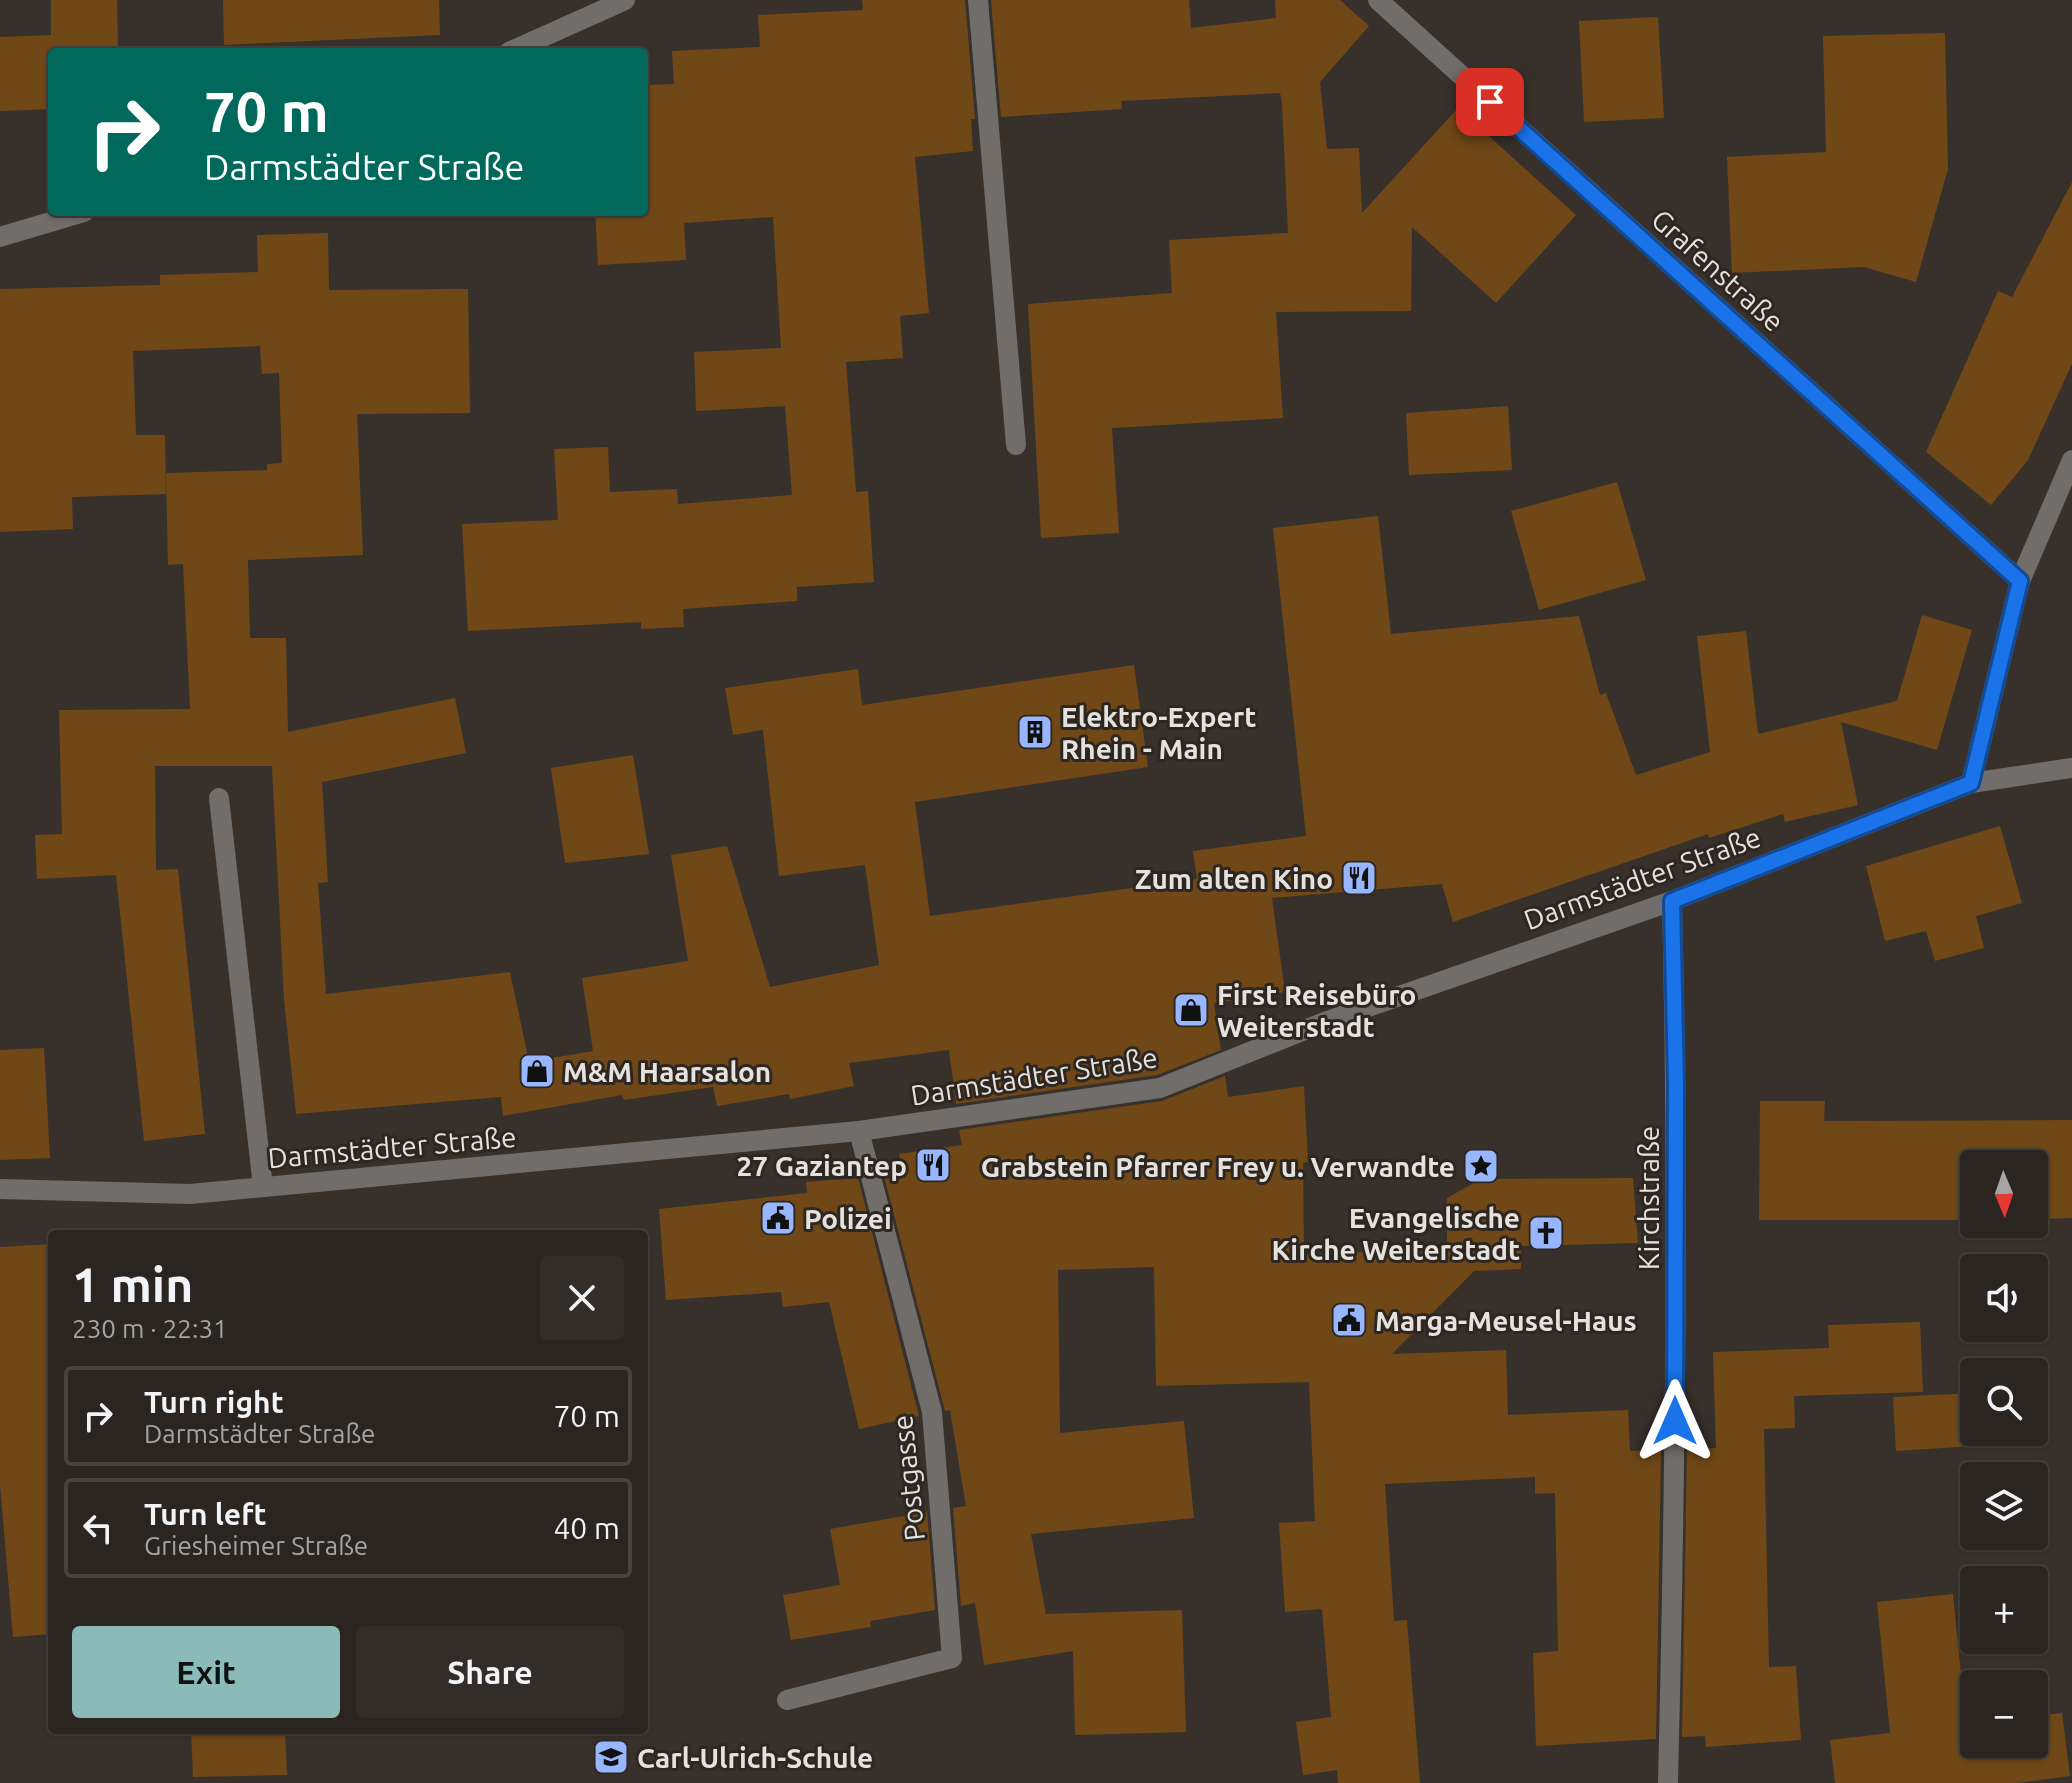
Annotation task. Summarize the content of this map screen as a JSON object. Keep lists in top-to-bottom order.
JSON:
{
  "streets": {
    "street": [
      "Grafenstraße",
      "Darmstädter Straße",
      "Kirchstraße",
      "Postgasse"
    ]
  },
  "crossings": [
    ["Darmstädter Straße", "Kirchstraße"],
    ["Darmstädter Straße", "Postgasse"]
  ],
  "places": {
    "building": ["Elektro-Expert Rhein - Main"],
    "restaurant": ["Zum alten Kino", "27 Gaziantep"],
    "shop": ["First Reisebüro Weiterstadt", "M&M Haarsalon"],
    "place": ["Grabstein Pfarrer Frey u. Verwandte"],
    "public building": ["Polizei", "Marga-Meusel-Haus"],
    "church": ["Evangelische Kirche Weiterstadt"],
    "school or university": ["Carl-Ulrich-Schule"]
  },
  "north": "bottom",
  "page": {
    "turn": ["70 m", "Darmstädter Straße"],
    "map_buttons": ["+", "−"],
    "heading": ["1 min", "230 m · 22:31"],
    "list": [
      {
        "name": "Turn right",
        "note": "Darmstädter Straße",
        "value": "70 m"
      },
      {
        "name": "Turn left",
        "note": "Griesheimer Straße",
        "value": "40 m"
      }
    ],
    "buttons": ["Exit", "Share"]
  }
}
